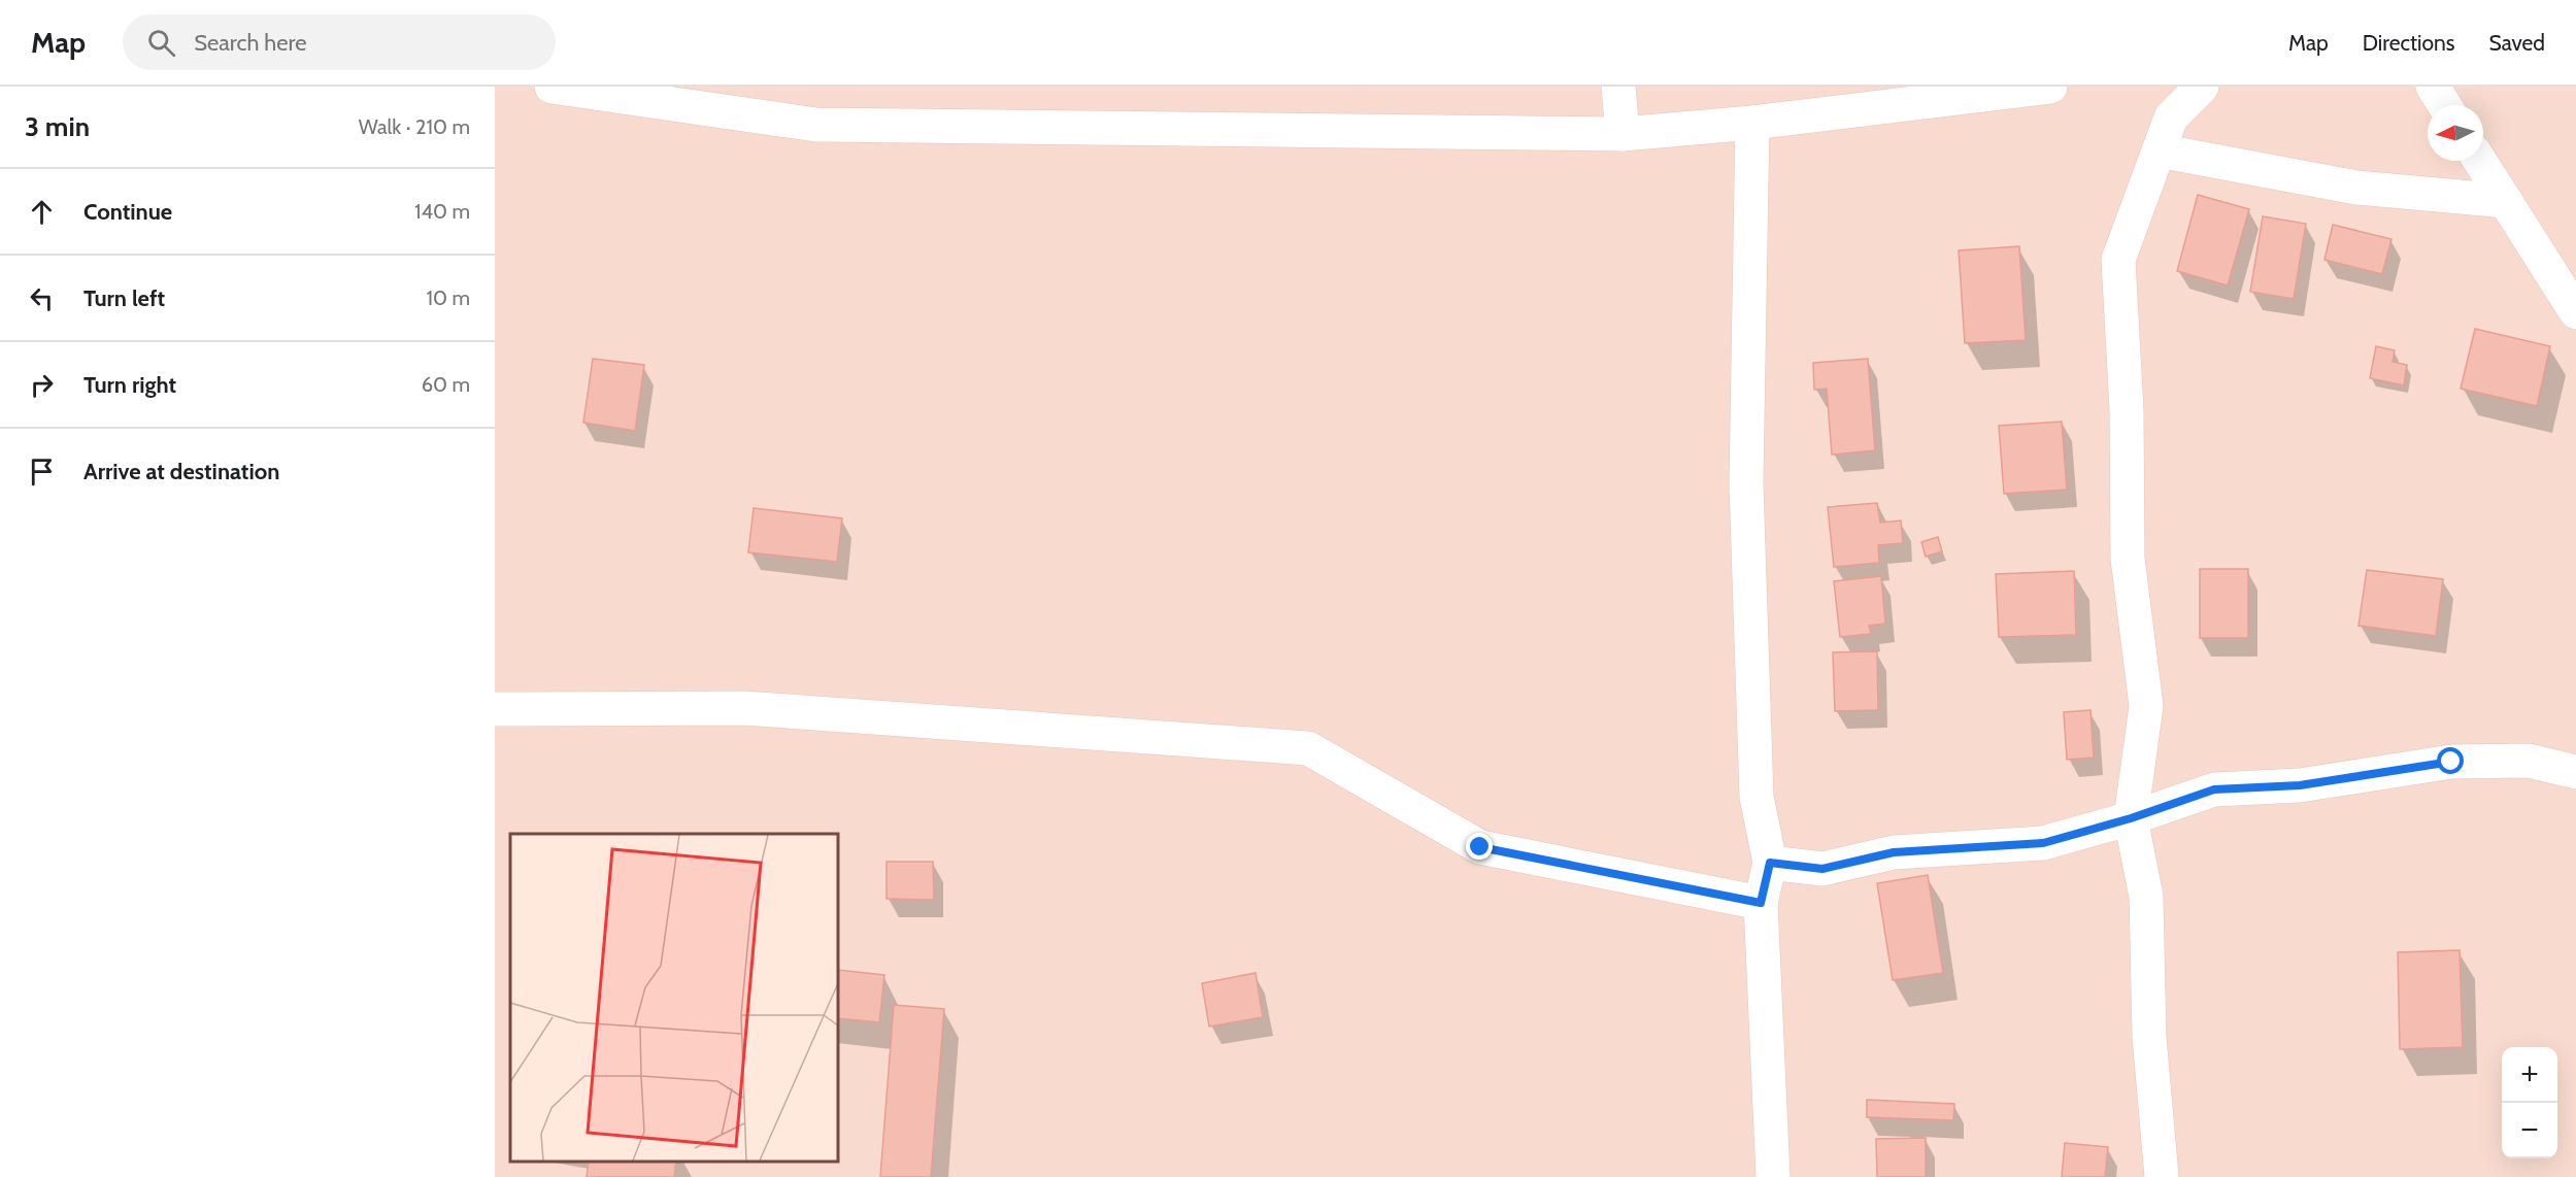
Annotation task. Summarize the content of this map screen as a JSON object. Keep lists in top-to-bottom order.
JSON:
{
  "north": "left",
  "page": {
    "header": "Map",
    "search": "Search here",
    "nav": ["Map", "Directions", "Saved"],
    "heading": ["3 min", "Walk · 210 m"],
    "list": [
      ["Continue", "140 m"],
      ["Turn left", "10 m"],
      ["Turn right", "60 m"],
      "Arrive at destination"
    ],
    "map_buttons": ["+", "−"]
  }
}
